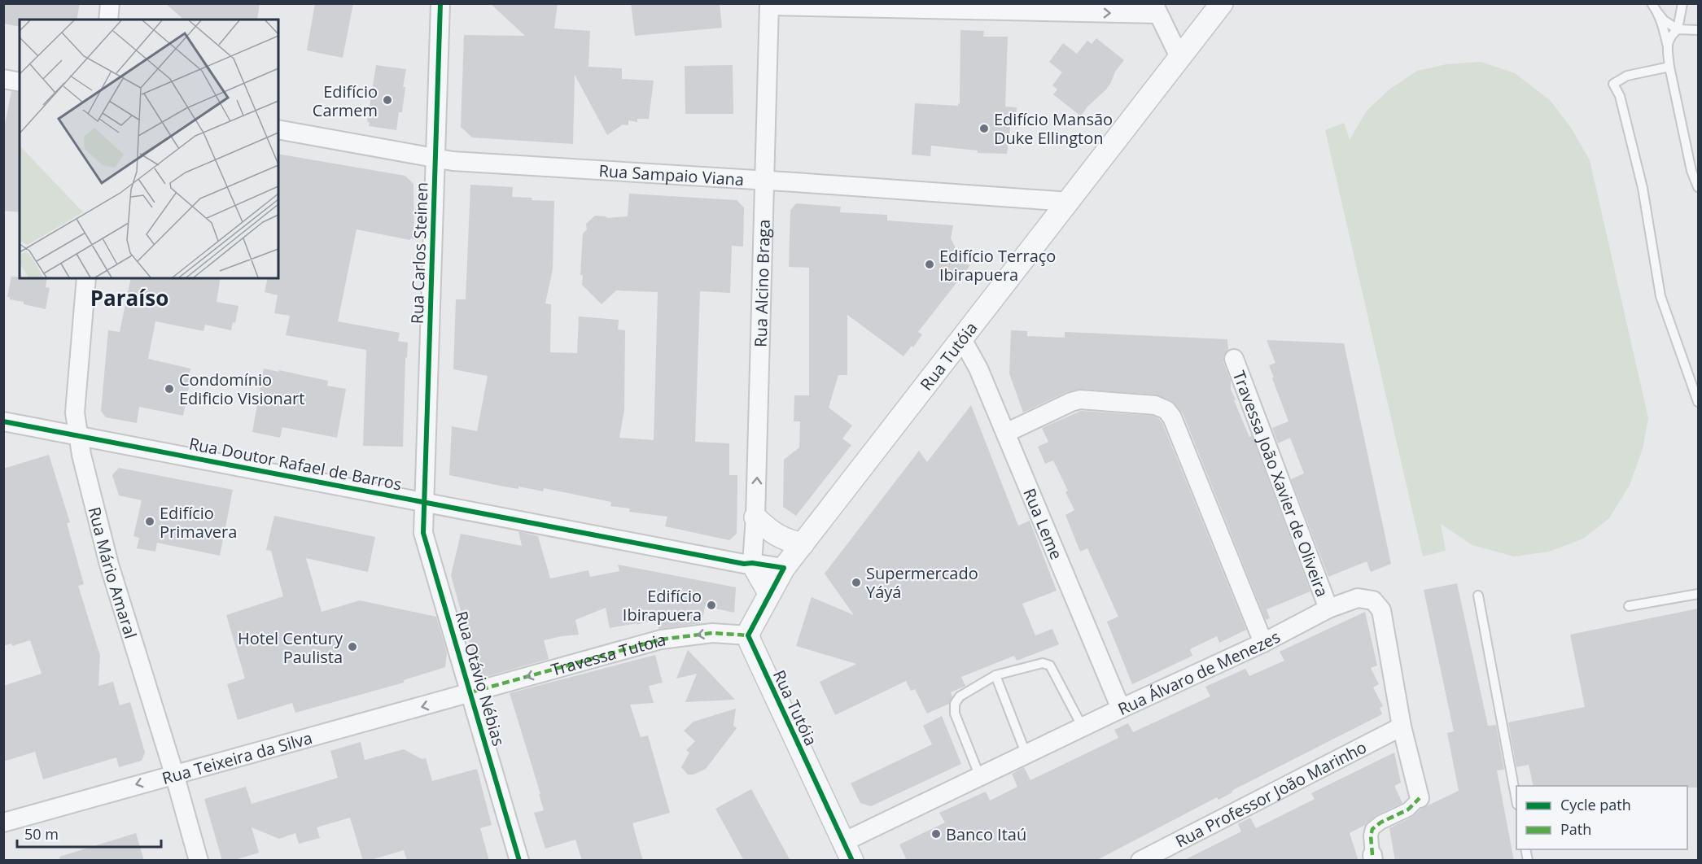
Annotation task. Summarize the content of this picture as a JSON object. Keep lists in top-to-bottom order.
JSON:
{
  "streets": {
    "street": [
      "Rua Sampaio Viana",
      "Rua Carlos Steinen",
      "Rua Alcino Braga",
      "Rua Tutóia",
      "Rua Doutor Rafael de Barros",
      "Travessa João Xavier de Oliveira",
      "Rua Leme",
      "Rua Mário Amaral",
      "Travessa Tutoia",
      "Rua Álvaro de Menezes",
      "Rua Otávio Nébias",
      "Rua Teixeira da Silva",
      "Rua Professor João Marinho"
    ]
  },
  "crossings": [
    ["Rua Sampaio Viana", "Rua Carlos Steinen"],
    ["Rua Sampaio Viana", "Rua Alcino Braga"],
    ["Rua Sampaio Viana", "Rua Tutóia"],
    ["Rua Carlos Steinen", "Rua Doutor Rafael de Barros"],
    ["Rua Carlos Steinen", "Rua Otávio Nébias"],
    ["Rua Alcino Braga", "Rua Doutor Rafael de Barros"],
    ["Rua Tutóia", "Rua Doutor Rafael de Barros"],
    ["Rua Tutóia", "Rua Leme"],
    ["Rua Tutóia", "Travessa Tutoia"],
    ["Rua Tutóia", "Rua Álvaro de Menezes"],
    ["Rua Doutor Rafael de Barros", "Rua Mário Amaral"],
    ["Rua Doutor Rafael de Barros", "Rua Otávio Nébias"],
    ["Travessa João Xavier de Oliveira", "Rua Álvaro de Menezes"],
    ["Rua Leme", "Rua Álvaro de Menezes"],
    ["Rua Mário Amaral", "Rua Teixeira da Silva"],
    ["Travessa Tutoia", "Rua Otávio Nébias"],
    ["Travessa Tutoia", "Rua Teixeira da Silva"],
    ["Rua Álvaro de Menezes", "Rua Professor João Marinho"],
    ["Rua Otávio Nébias", "Rua Teixeira da Silva"]
  ],
  "one_way": ["Rua Alcino Braga", "Travessa Tutoia", "Rua Teixeira da Silva"],
  "districts": ["Paraíso"],
  "places": [
    "Edifício Carmem",
    "Edifício Mansão Duke Ellington",
    "Edifício Terraço Ibirapuera",
    "Condomínio Edificio Visionart",
    "Edifício Primavera",
    "Supermercado Yáyá",
    "Edifício Ibirapuera",
    "Hotel Century Paulista",
    "Banco Itaú"
  ],
  "legend": ["Cycle path", "Path"],
  "scale_bar": "50 m"
}
